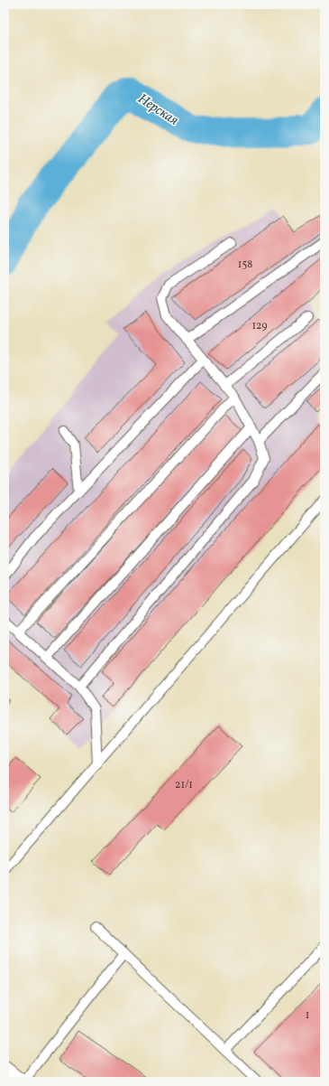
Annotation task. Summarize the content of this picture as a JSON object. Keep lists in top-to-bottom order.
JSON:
{
  "water": ["Нерская"],
  "house_numbers": [
    "158",
    "129",
    "21/1",
    "1"
  ]
}
